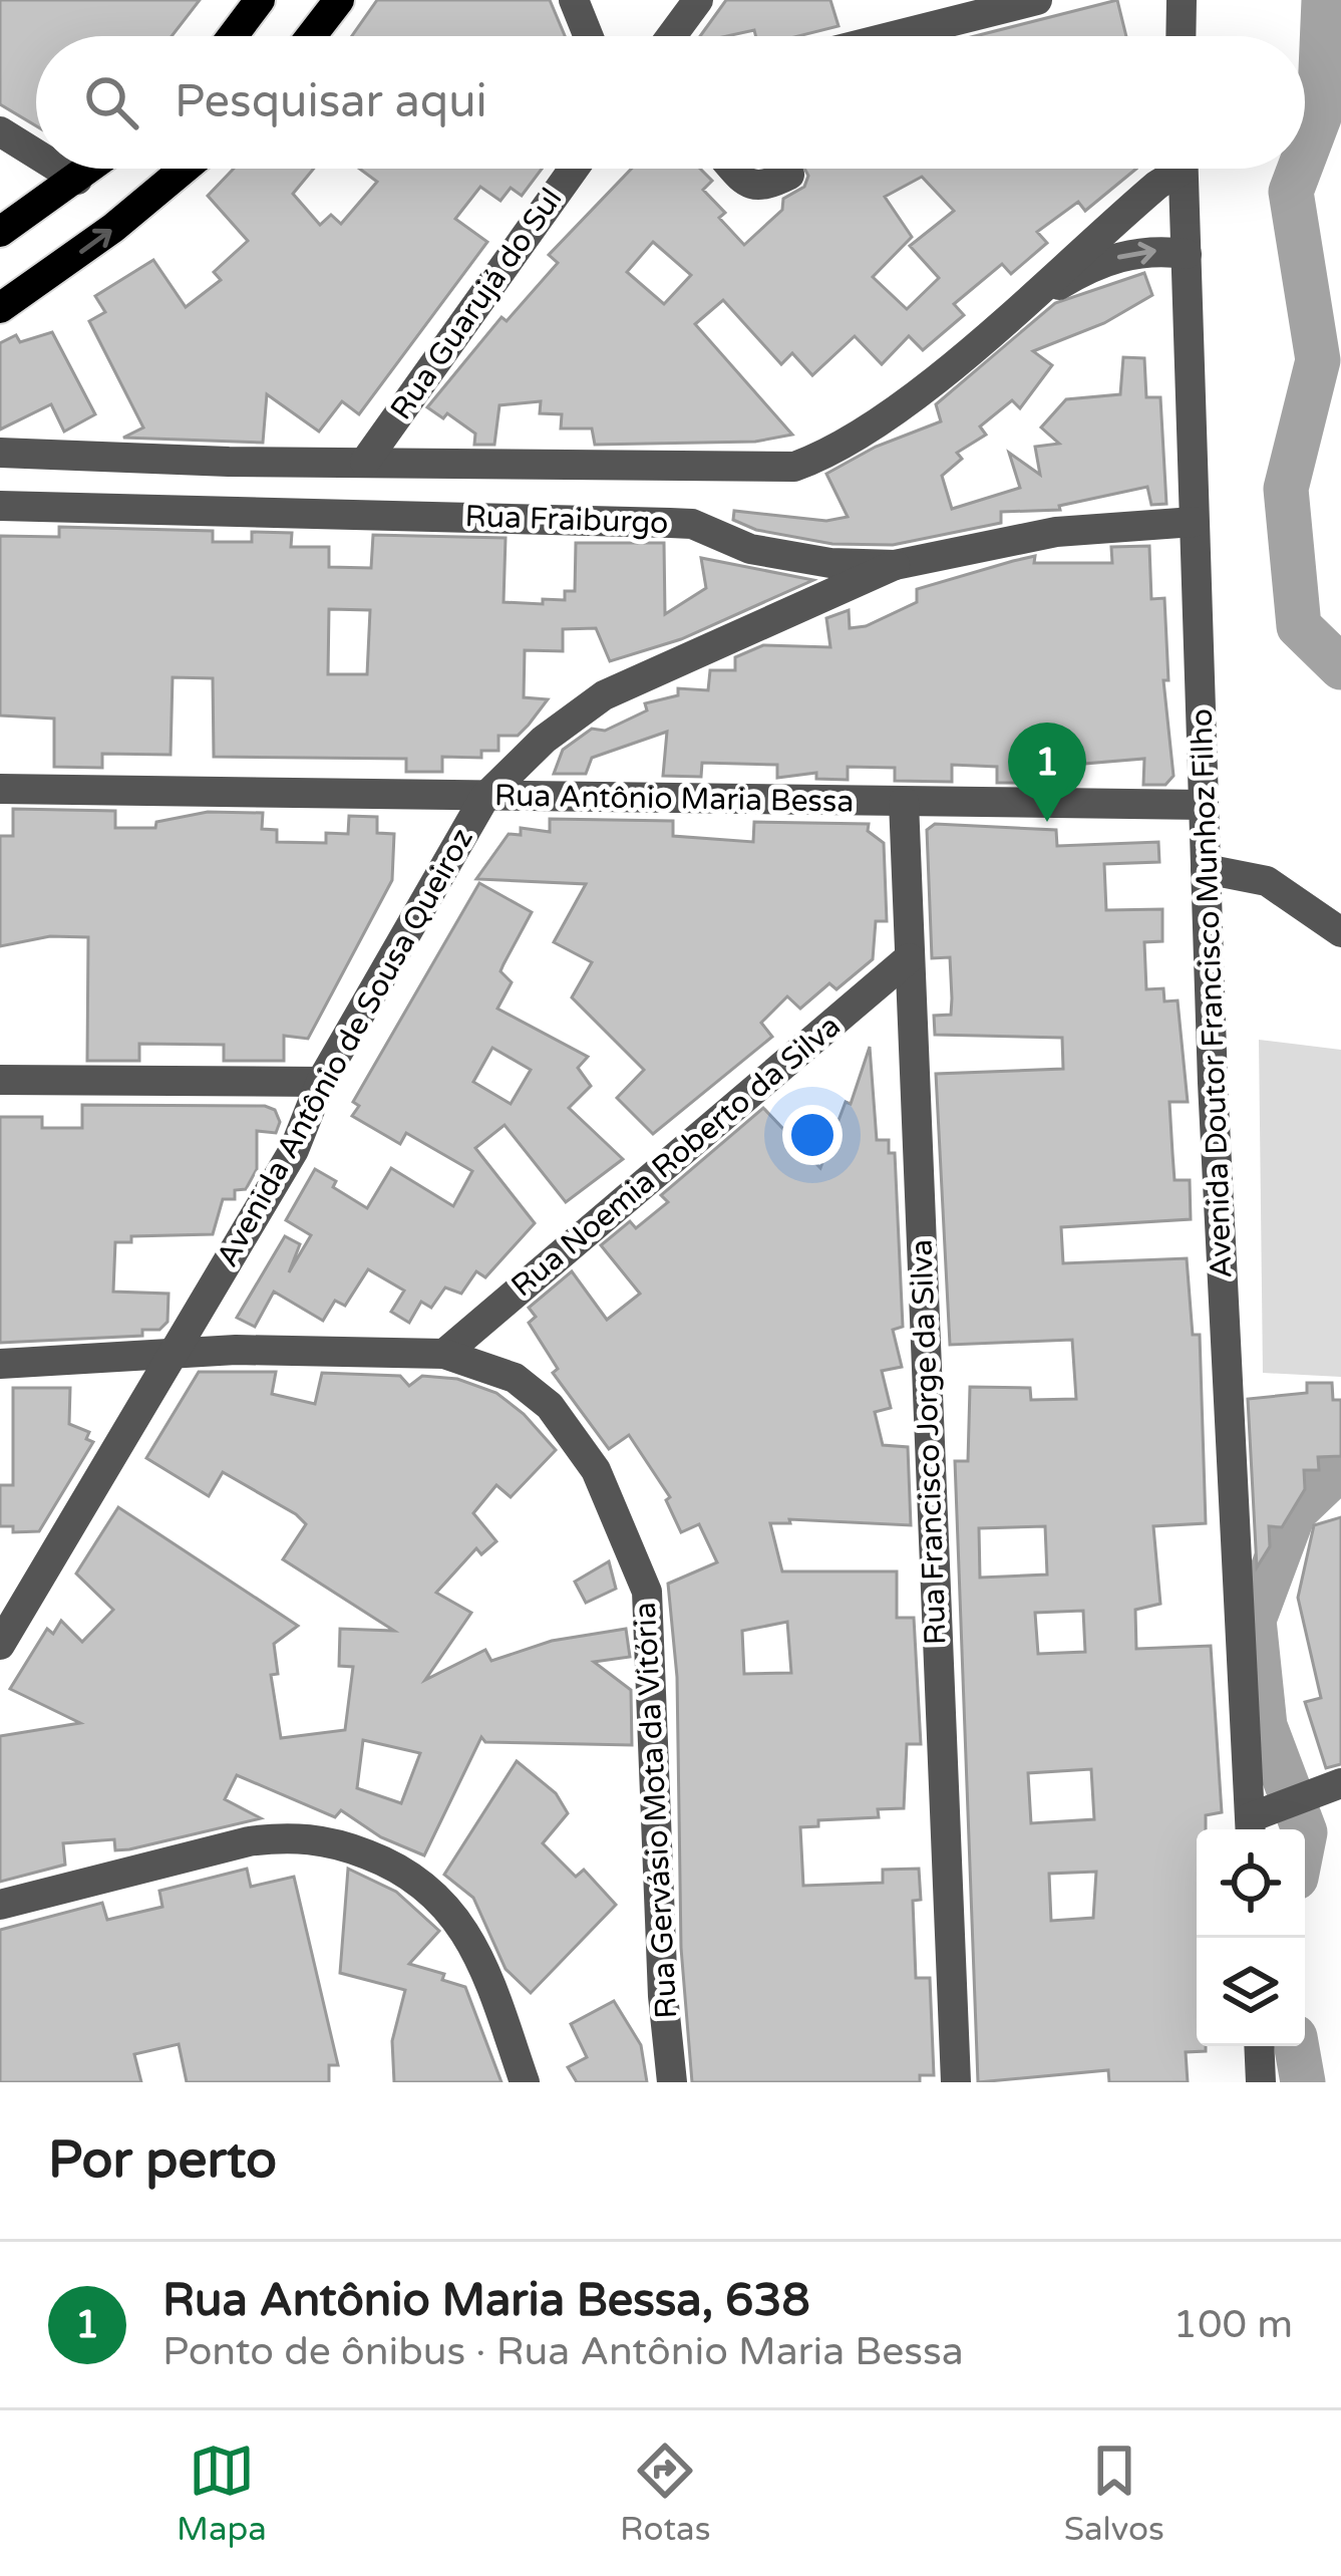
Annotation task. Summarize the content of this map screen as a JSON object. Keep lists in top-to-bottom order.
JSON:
{
  "streets": {
    "street": [
      "Rua Guarujá do Sul",
      "Rua Fraiburgo",
      "Rua Antônio Maria Bessa",
      "Avenida Doutor Francisco Munhoz Filho",
      "Avenida Antônio de Sousa Queiroz",
      "Rua Noemia Roberto da Silva",
      "Rua Francisco Jorge da Silva",
      "Rua Gervásio Mota da Vitória"
    ]
  },
  "crossings": [
    ["Rua Guarujá do Sul", "Rua Fraiburgo"],
    ["Rua Fraiburgo", "Avenida Doutor Francisco Munhoz Filho"],
    ["Rua Fraiburgo", "Avenida Antônio de Sousa Queiroz"],
    ["Rua Antônio Maria Bessa", "Avenida Doutor Francisco Munhoz Filho"],
    ["Rua Antônio Maria Bessa", "Avenida Antônio de Sousa Queiroz"],
    ["Rua Antônio Maria Bessa", "Rua Francisco Jorge da Silva"],
    ["Avenida Antônio de Sousa Queiroz", "Rua Gervásio Mota da Vitória"],
    ["Rua Noemia Roberto da Silva", "Rua Francisco Jorge da Silva"],
    ["Rua Noemia Roberto da Silva", "Rua Gervásio Mota da Vitória"]
  ],
  "page": {
    "search": "Pesquisar aqui",
    "pins": "1",
    "heading": "Por perto",
    "list": [
      {
        "mark": "1",
        "name": "Rua Antônio Maria Bessa, 638",
        "note": "Ponto de ônibus · Rua Antônio Maria Bessa",
        "value": "100 m"
      }
    ],
    "nav": ["Mapa", "Rotas", "Salvos"]
  }
}
